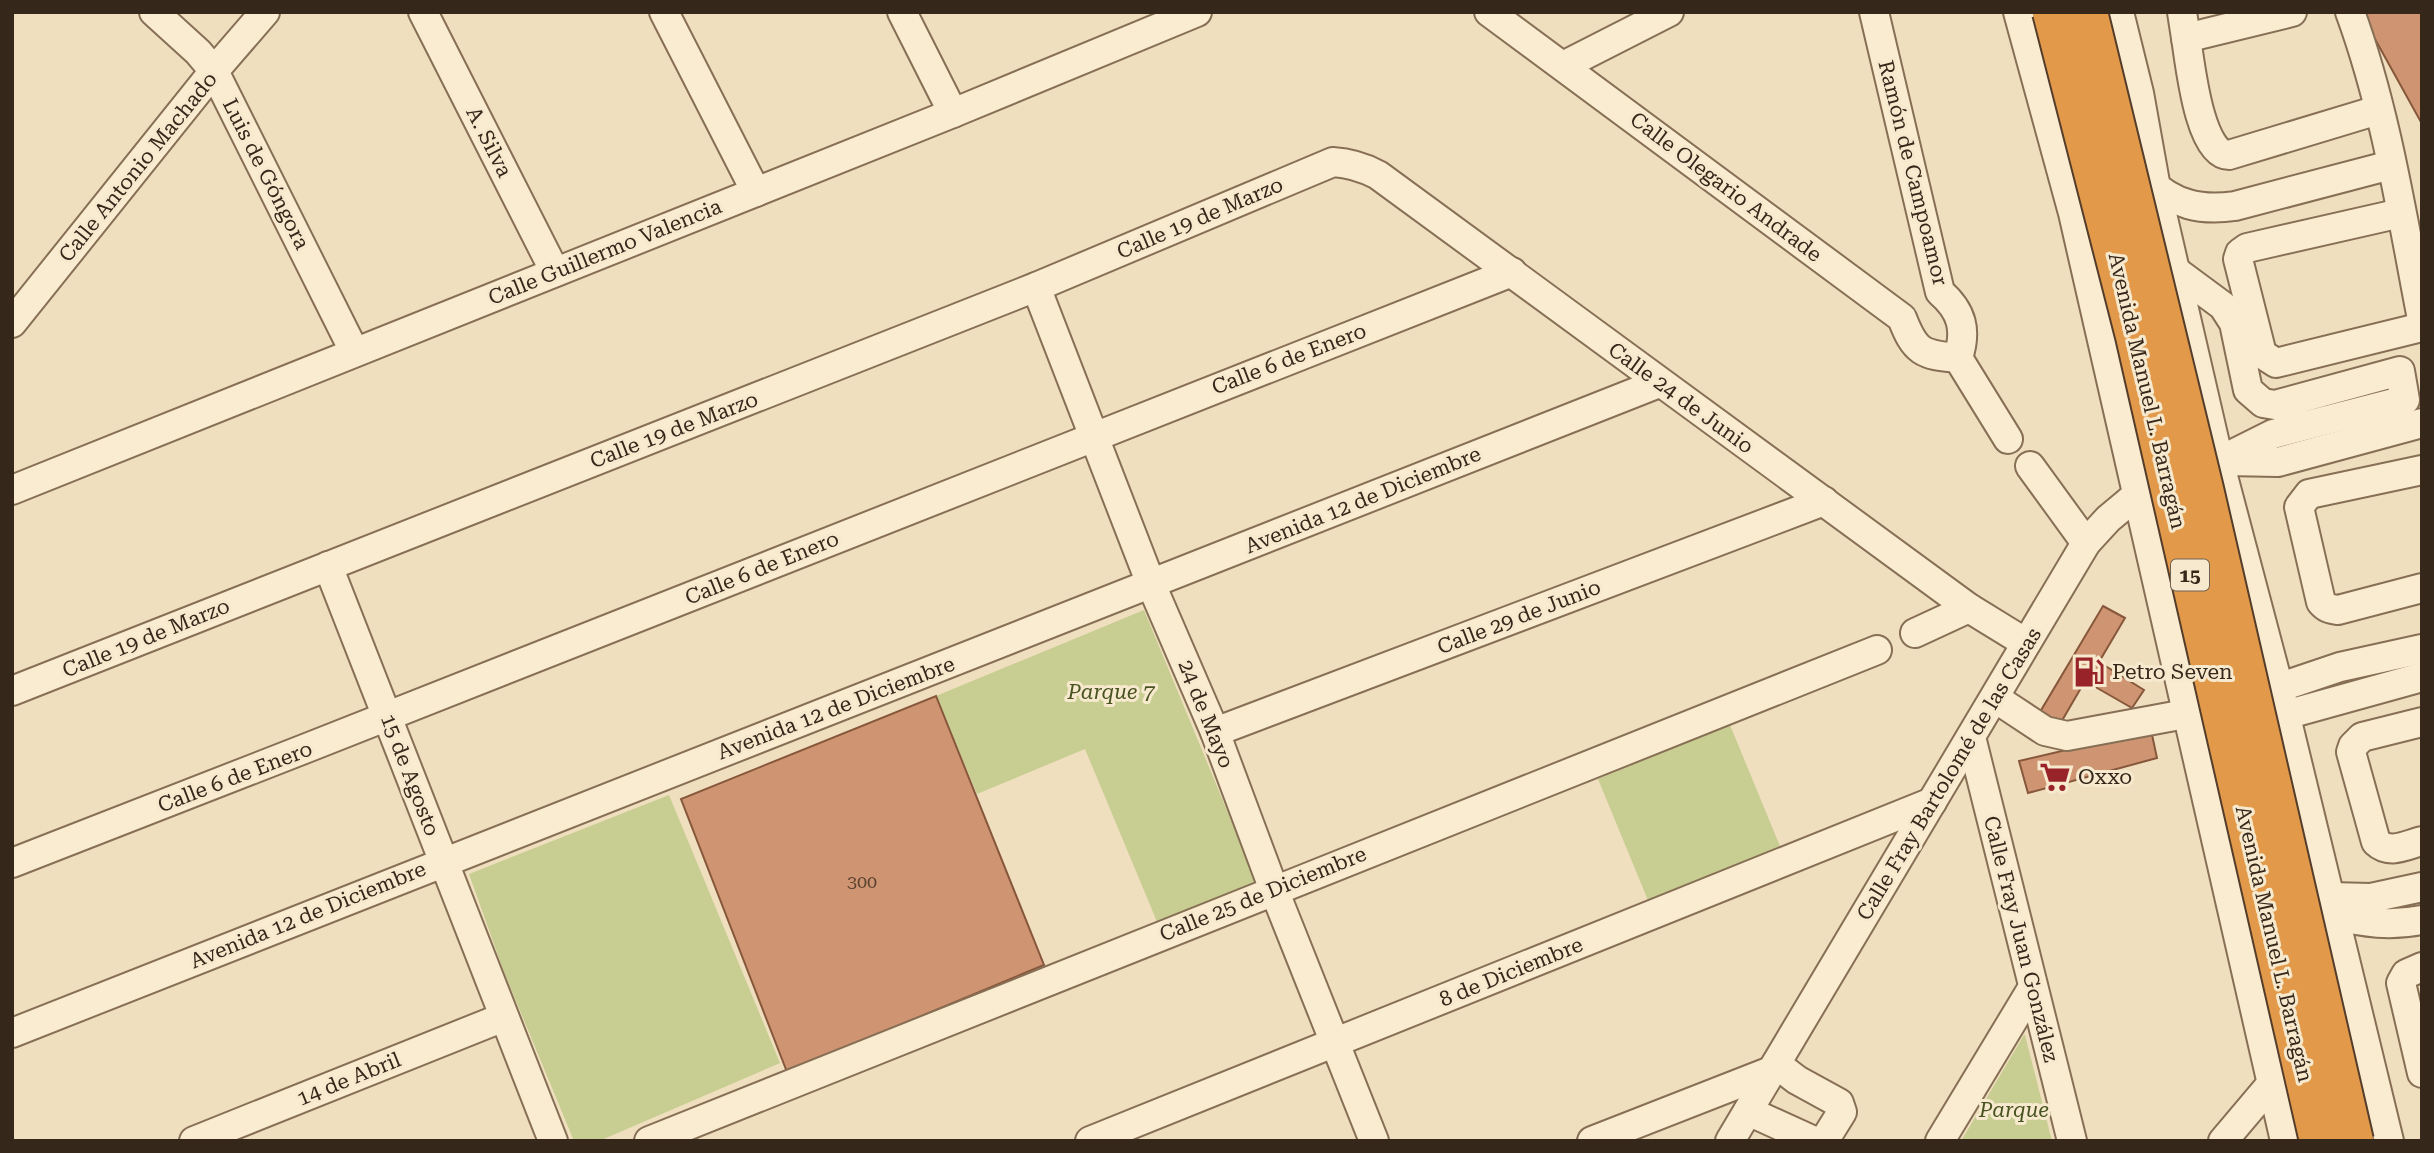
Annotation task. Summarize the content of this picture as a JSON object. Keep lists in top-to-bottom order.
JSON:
{
  "streets": {
    "highway": ["Avenida Manuel L. Barragán", "15"],
    "street": [
      "A. Silva",
      "Calle Antonio Machado",
      "Ramón de Campoamor",
      "Luis de Góngora",
      "Calle Olegario Andrade",
      "Calle 19 de Marzo",
      "Calle Guillermo Valencia",
      "Calle 6 de Enero",
      "Calle 24 de Junio",
      "Avenida 12 de Diciembre",
      "Calle 29 de Junio",
      "24 de Mayo",
      "Calle Fray Bartolomé de las Casas",
      "15 de Agosto",
      "Calle 25 de Diciembre",
      "Calle Fray Juan González",
      "8 de Diciembre",
      "14 de Abril"
    ]
  },
  "crossings": [
    ["A. Silva", "Calle Guillermo Valencia"],
    ["Calle Antonio Machado", "Luis de Góngora"],
    ["Ramón de Campoamor", "Calle Olegario Andrade"],
    ["Luis de Góngora", "Calle Guillermo Valencia"],
    ["Calle 19 de Marzo", "Calle 24 de Junio"],
    ["Calle 19 de Marzo", "24 de Mayo"],
    ["Calle 19 de Marzo", "15 de Agosto"],
    ["Calle 6 de Enero", "Calle 24 de Junio"],
    ["Calle 6 de Enero", "24 de Mayo"],
    ["Calle 6 de Enero", "15 de Agosto"],
    ["Calle 24 de Junio", "Avenida 12 de Diciembre"],
    ["Calle 24 de Junio", "Calle 29 de Junio"],
    ["Calle 24 de Junio", "Calle Fray Bartolomé de las Casas"],
    ["Avenida 12 de Diciembre", "24 de Mayo"],
    ["Avenida 12 de Diciembre", "15 de Agosto"],
    ["Calle 29 de Junio", "24 de Mayo"],
    ["24 de Mayo", "Calle 25 de Diciembre"],
    ["24 de Mayo", "8 de Diciembre"],
    ["Calle Fray Bartolomé de las Casas", "Calle Fray Juan González"],
    ["Calle Fray Bartolomé de las Casas", "8 de Diciembre"],
    ["15 de Agosto", "14 de Abril"]
  ],
  "parks": ["Parque 7", "Parque"],
  "places": {
    "fuel station": ["Petro Seven"],
    "supermarket": ["Oxxo"]
  },
  "house_numbers": ["300"]
}
